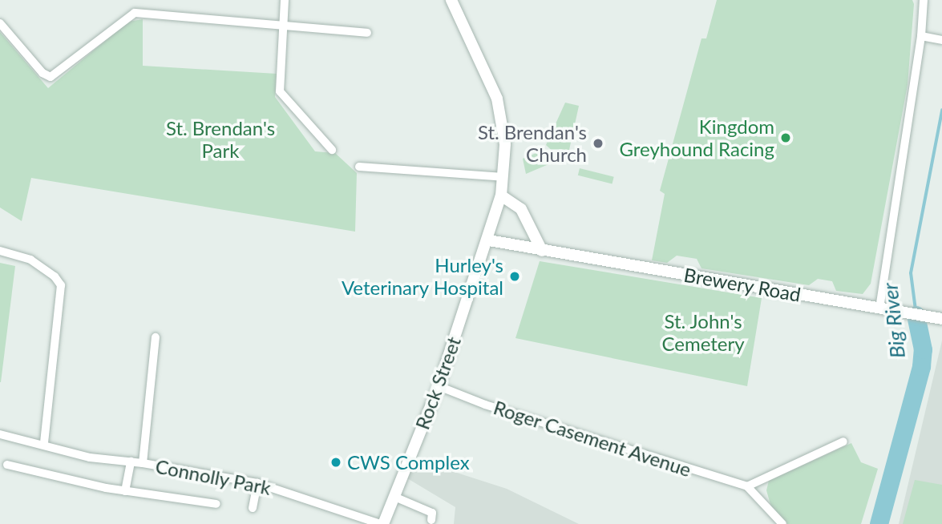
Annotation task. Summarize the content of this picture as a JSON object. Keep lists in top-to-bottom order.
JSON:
{
  "streets": {
    "main road": ["Brewery Road", "Rock Street"],
    "street": ["Roger Casement Avenue", "Connolly Park"]
  },
  "crossings": [
    ["Brewery Road", "Rock Street"],
    ["Rock Street", "Roger Casement Avenue"],
    ["Rock Street", "Connolly Park"]
  ],
  "water": ["Big River"],
  "parks": ["St. Brendan's Park", "St. John's Cemetery"],
  "places": [
    "Kingdom Greyhound Racing",
    "St. Brendan's Church",
    "Hurley's Veterinary Hospital",
    "CWS Complex"
  ]
}
